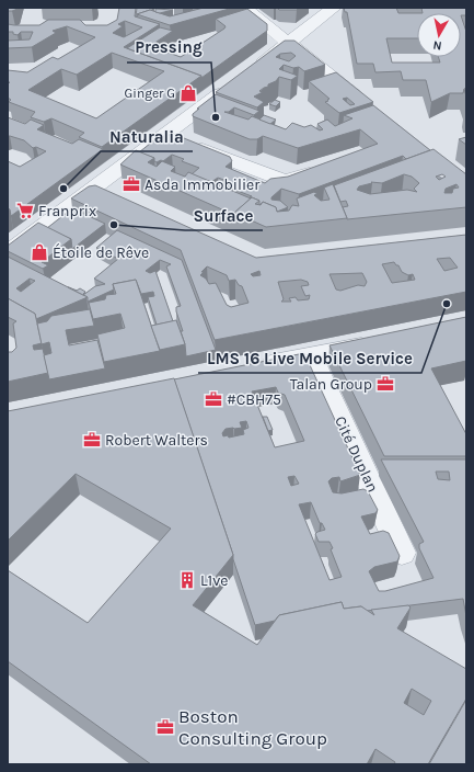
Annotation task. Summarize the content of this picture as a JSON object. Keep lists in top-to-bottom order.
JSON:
{
  "streets": {
    "street": ["Cité Duplan"]
  },
  "places": {
    "shop": ["Ginger G", "Étoile de Rêve"],
    "other": [
      "Pressing",
      "Naturalia",
      "Surface",
      "LMS 16 Live Mobile Service"
    ],
    "office": [
      "Asda Immobilier",
      "Talan Group",
      "#CBH75",
      "Robert Walters",
      "Boston Consulting Group"
    ],
    "supermarket": ["Franprix"],
    "building": ["L1ve"]
  },
  "north": "bottom"
}
